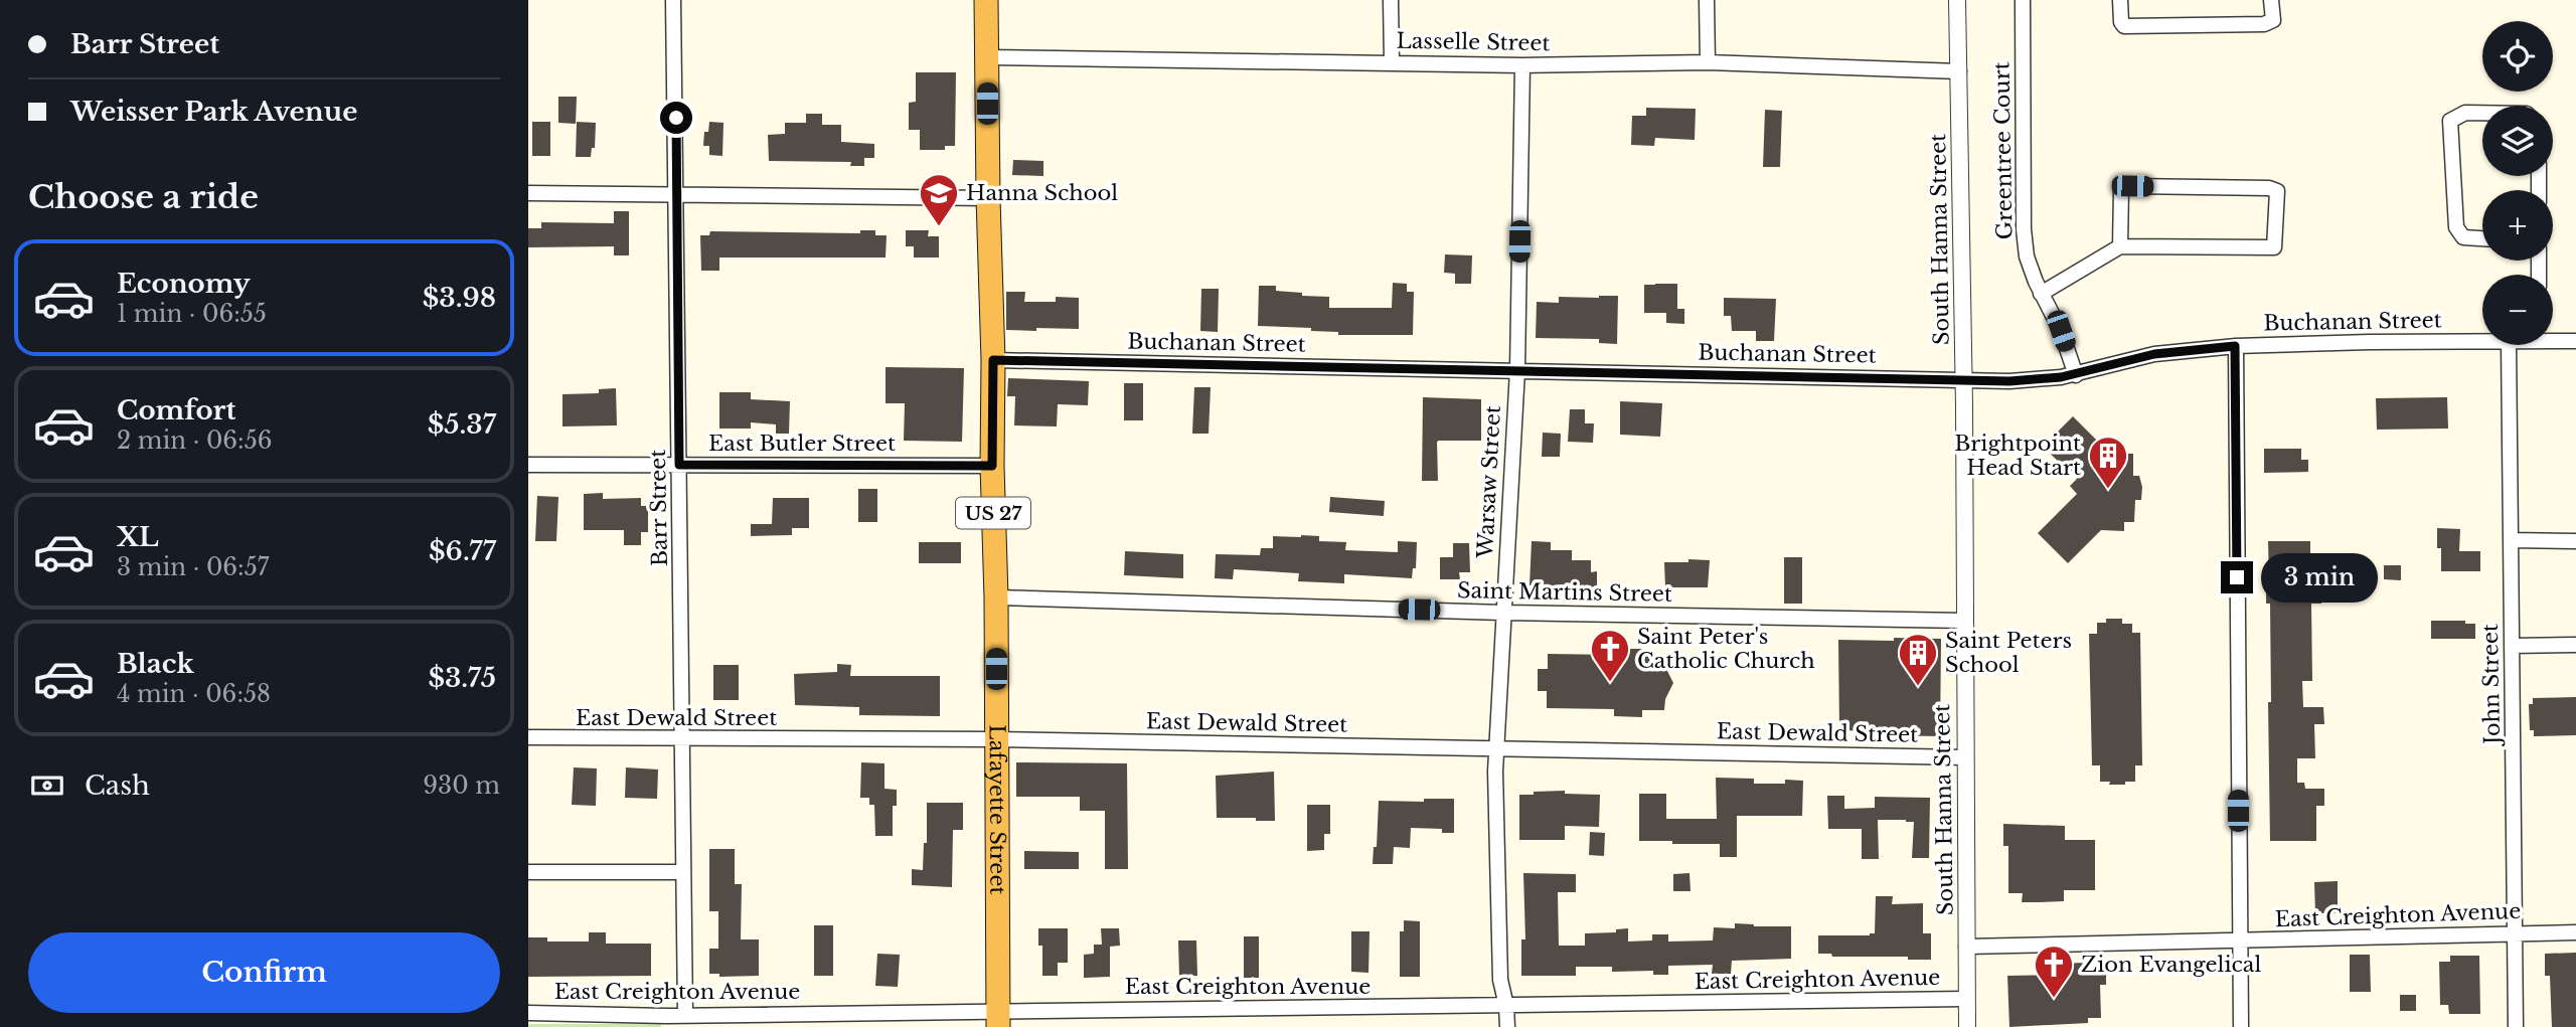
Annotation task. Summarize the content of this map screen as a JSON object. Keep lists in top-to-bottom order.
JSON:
{
  "streets": {
    "highway": ["US 27", "Lafayette Street"],
    "street": [
      "Lasselle Street",
      "Greentree Court",
      "South Hanna Street",
      "Buchanan Street",
      "East Butler Street",
      "Warsaw Street",
      "Barr Street",
      "Saint Martins Street",
      "John Street",
      "East Dewald Street",
      "East Creighton Avenue"
    ]
  },
  "crossings": [
    ["Lasselle Street", "South Hanna Street"],
    ["Lasselle Street", "Warsaw Street"],
    ["Lasselle Street", "Lafayette Street"],
    ["Greentree Court", "Buchanan Street"],
    ["South Hanna Street", "Buchanan Street"],
    ["South Hanna Street", "Saint Martins Street"],
    ["South Hanna Street", "East Dewald Street"],
    ["South Hanna Street", "East Creighton Avenue"],
    ["Buchanan Street", "Warsaw Street"],
    ["Buchanan Street", "Lafayette Street"],
    ["East Butler Street", "Barr Street"],
    ["East Butler Street", "Lafayette Street"],
    ["Warsaw Street", "Saint Martins Street"],
    ["Warsaw Street", "East Dewald Street"],
    ["Warsaw Street", "East Creighton Avenue"],
    ["Barr Street", "East Dewald Street"],
    ["Barr Street", "East Creighton Avenue"],
    ["Saint Martins Street", "Lafayette Street"],
    ["John Street", "East Creighton Avenue"],
    ["East Dewald Street", "Lafayette Street"],
    ["Lafayette Street", "East Creighton Avenue"]
  ],
  "places": {
    "school or university": ["Hanna School"],
    "building": ["Brightpoint Head Start", "Saint Peters School"],
    "church": ["Saint Peter's Catholic Church", "Zion Evangelical"]
  },
  "page": {
    "banner": ["Barr Street", "Weisser Park Avenue"],
    "map_buttons": ["+", "−"],
    "heading": "Choose a ride",
    "list": [
      {
        "name": "Economy",
        "note": "1 min · 06:55",
        "value": "$3.98"
      },
      {
        "name": "Comfort",
        "note": "2 min · 06:56",
        "value": "$5.37"
      },
      {
        "name": "XL",
        "note": "3 min · 06:57",
        "value": "$6.77"
      },
      {
        "name": "Black",
        "note": "4 min · 06:58",
        "value": "$3.75"
      }
    ],
    "bubble": "3 min",
    "pay": ["Cash", "930 m"],
    "buttons": "Confirm"
  }
}
